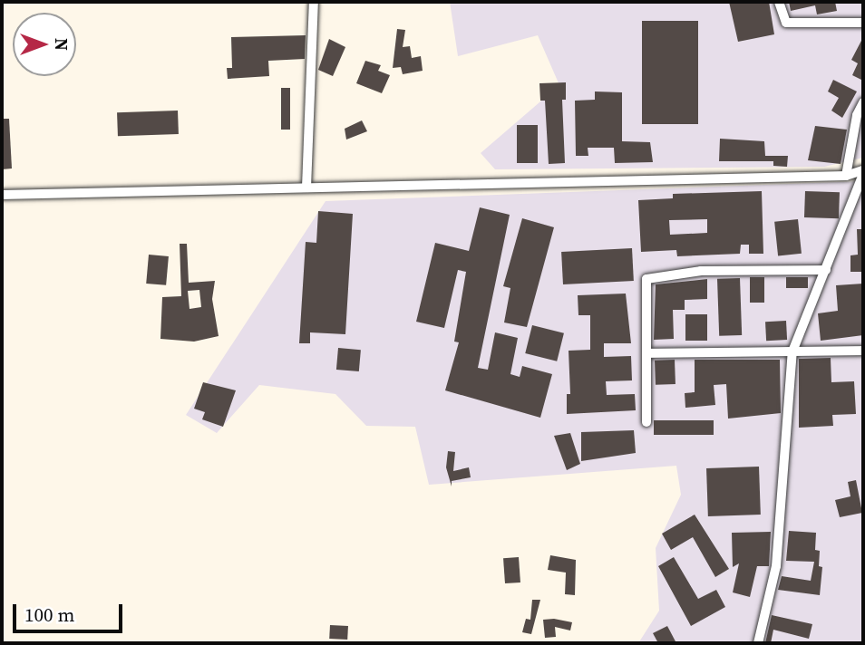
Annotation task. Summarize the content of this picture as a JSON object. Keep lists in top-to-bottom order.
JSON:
{
  "scale_bar": "100 m",
  "north": "right"
}
